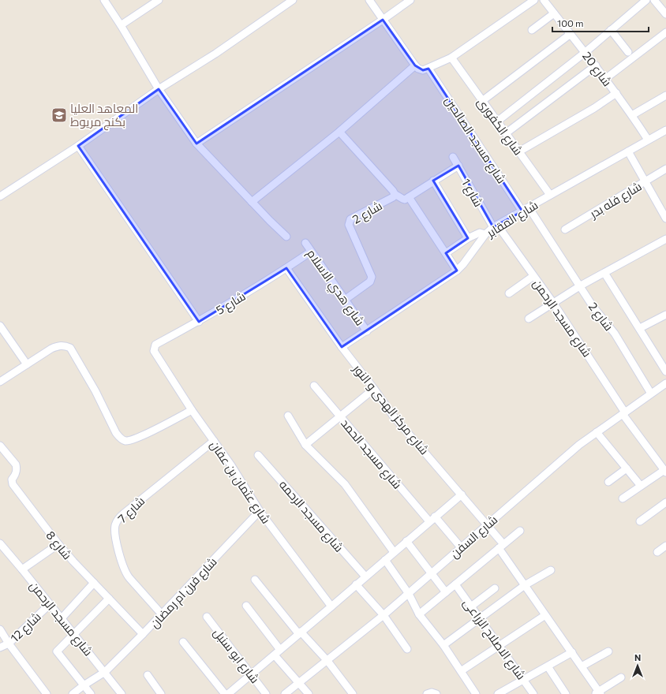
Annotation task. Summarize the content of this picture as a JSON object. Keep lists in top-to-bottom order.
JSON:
{
  "streets": {
    "street": [
      "شارع 20",
      "شارع الكفورى",
      "شارع مسجد الصالحين",
      "شارع 1",
      "شارع فله بدر",
      "شارع 2",
      "شارع المقابر",
      "شارع هدي الاسلام",
      "شارع 5",
      "شارع مسجد الرحمن",
      "شارع مركز الهدى و النور",
      "شارع مسجد الحمد",
      "شارع عثمان بن عفان",
      "شارع 7",
      "شارع مسجد الرحمه",
      "شارع السفن",
      "شارع 8",
      "شارع فرن ام رمضان",
      "شارع 12",
      "شارع الاصلاح الزراعى",
      "شارع ابو سنبل"
    ]
  },
  "crossings": [
    ["شارع 20", "شارع المقابر"],
    ["شارع الكفورى", "شارع المقابر"],
    ["شارع مسجد الصالحين", "شارع 2"],
    ["شارع مسجد الصالحين", "شارع المقابر"],
    ["شارع 1", "شارع المقابر"],
    ["شارع 1", "شارع مسجد الرحمن"],
    ["شارع 2", "شارع المقابر"],
    ["شارع 2", "شارع هدي الاسلام"],
    ["شارع 2", "شارع السفن"],
    ["شارع المقابر", "شارع هدي الاسلام"],
    ["شارع المقابر", "شارع مسجد الرحمن"],
    ["شارع المقابر", "شارع مركز الهدى و النور"],
    ["شارع هدي الاسلام", "شارع 5"],
    ["شارع 5", "شارع مركز الهدى و النور"],
    ["شارع 5", "شارع عثمان بن عفان"],
    ["شارع مسجد الرحمن", "شارع السفن"],
    ["شارع مسجد الرحمن", "شارع فرن ام رمضان"],
    ["شارع مسجد الرحمن", "شارع 12"],
    ["شارع مركز الهدى و النور", "شارع السفن"],
    ["شارع مسجد الحمد", "شارع السفن"],
    ["شارع عثمان بن عفان", "شارع 7"],
    ["شارع عثمان بن عفان", "شارع فرن ام رمضان"],
    ["شارع 7", "شارع فرن ام رمضان"],
    ["شارع 8", "شارع فرن ام رمضان"]
  ],
  "places": {
    "school or university": ["المعاهد العليا بكنج مريوط"]
  },
  "scale_bar": "100 m",
  "north": "top"
}
